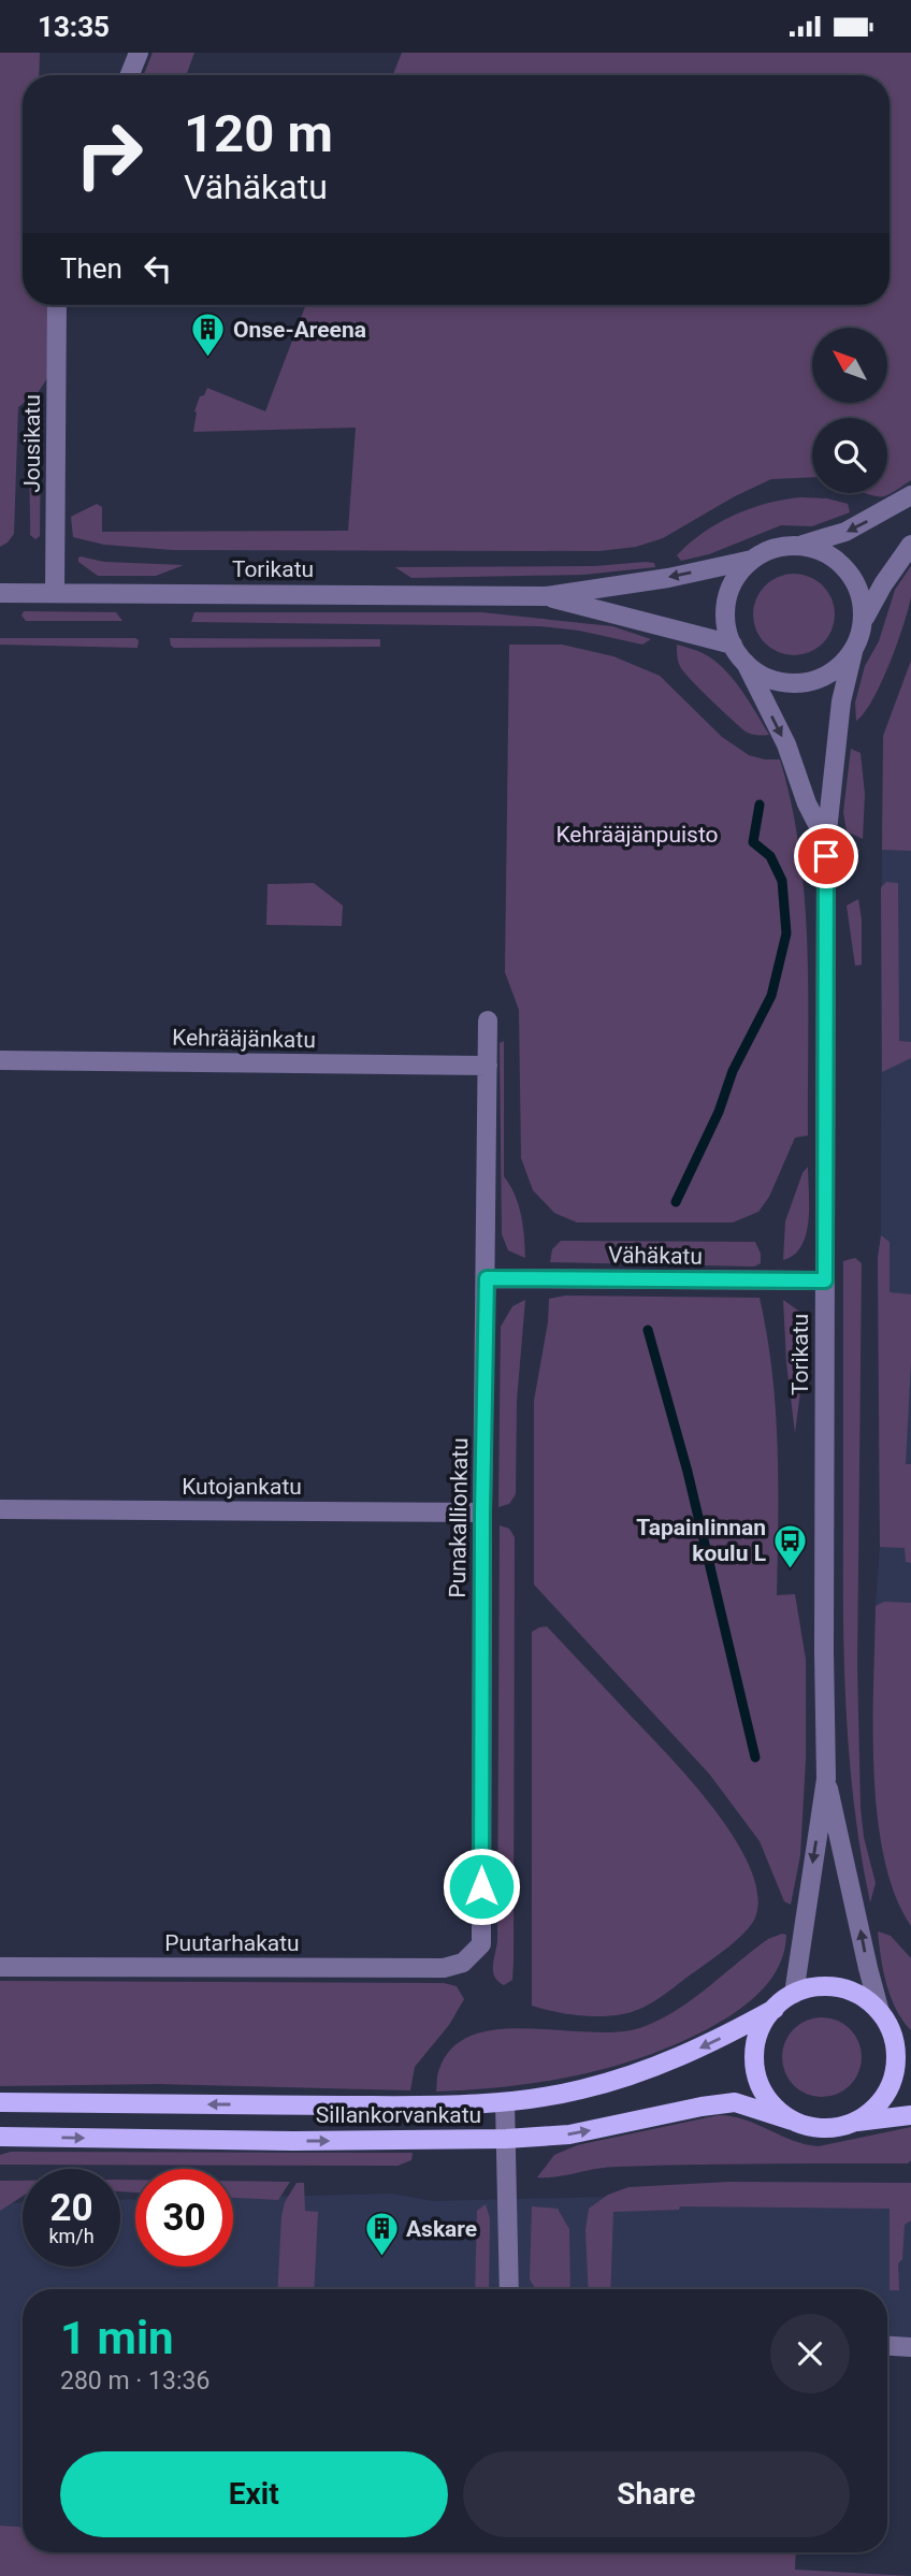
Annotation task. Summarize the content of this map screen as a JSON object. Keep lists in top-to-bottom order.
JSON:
{
  "streets": {
    "main road": ["Sillankorvankatu"],
    "street": [
      "Jousikatu",
      "Torikatu",
      "Kehrääjänkatu",
      "Vähäkatu",
      "Kutojankatu",
      "Punakallionkatu",
      "Puutarhakatu"
    ]
  },
  "crossings": [
    ["Jousikatu", "Torikatu"],
    ["Torikatu", "Vähäkatu"],
    ["Torikatu", "Sillankorvankatu"],
    ["Kehrääjänkatu", "Punakallionkatu"],
    ["Vähäkatu", "Punakallionkatu"],
    ["Kutojankatu", "Punakallionkatu"],
    ["Punakallionkatu", "Puutarhakatu"]
  ],
  "parks": ["Kehrääjänpuisto"],
  "places": {
    "building": ["Onse-Areena", "Askare"],
    "bus stop": ["Tapainlinnan koulu L"]
  },
  "north": "top left",
  "page": {
    "status": "13:35",
    "turn": ["120 m", "Vähäkatu"],
    "then": "Then",
    "speed": "20 km/h",
    "limit": "30",
    "heading": ["1 min", "280 m · 13:36"],
    "buttons": ["Exit", "Share"]
  }
}
